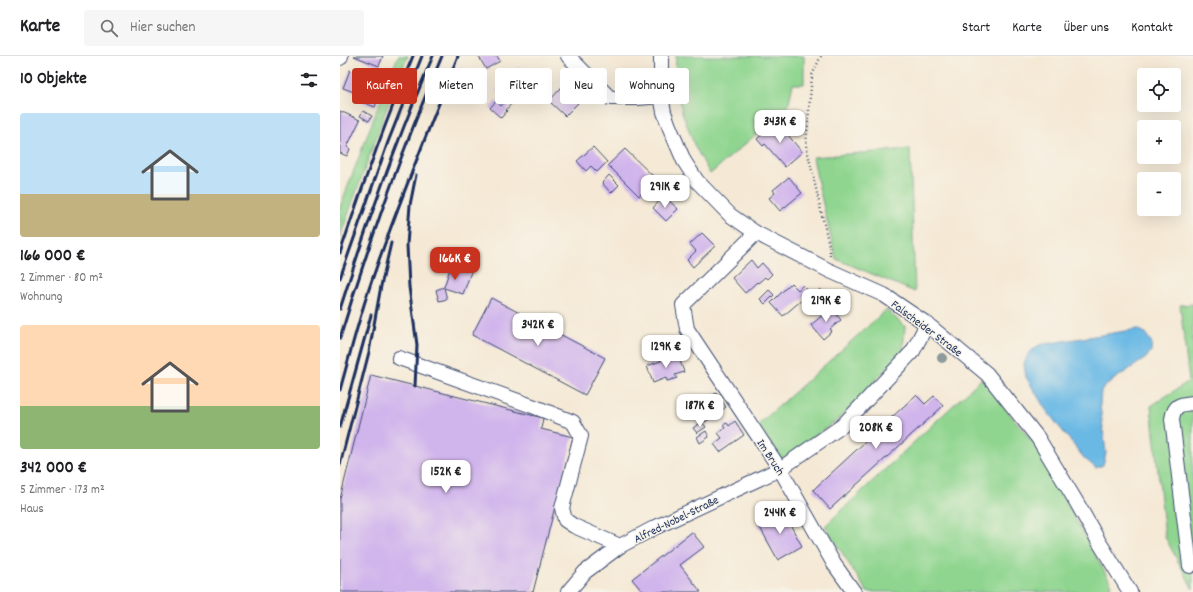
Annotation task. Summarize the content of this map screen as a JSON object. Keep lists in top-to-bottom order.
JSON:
{
  "streets": {
    "street": ["Falscheider Straße", "Im Bruch", "Alfred-Nobel-Straße"]
  },
  "crossings": [
    ["Falscheider Straße", "Im Bruch"],
    ["Falscheider Straße", "Alfred-Nobel-Straße"],
    ["Im Bruch", "Alfred-Nobel-Straße"]
  ],
  "page": {
    "header": "Karte",
    "search": "Hier suchen",
    "nav": [
      "Start",
      "Karte",
      "Über uns",
      "Kontakt"
    ],
    "heading": "10 Objekte",
    "map_buttons": ["+", "−"],
    "chip": [
      "Kaufen",
      "Mieten",
      "Filter",
      "Neu",
      "Wohnung"
    ],
    "list": [
      {
        "name": "166 000 €",
        "note": "2 Zimmer · 80 m² · Wohnung"
      },
      {
        "name": "342 000 €",
        "note": "5 Zimmer · 173 m² · Haus"
      }
    ],
    "price": [
      "343K €",
      "291K €",
      "166K €",
      "219K €",
      "342K €",
      "129K €",
      "187K €",
      "208K €",
      "152K €",
      "244K €"
    ]
  }
}
